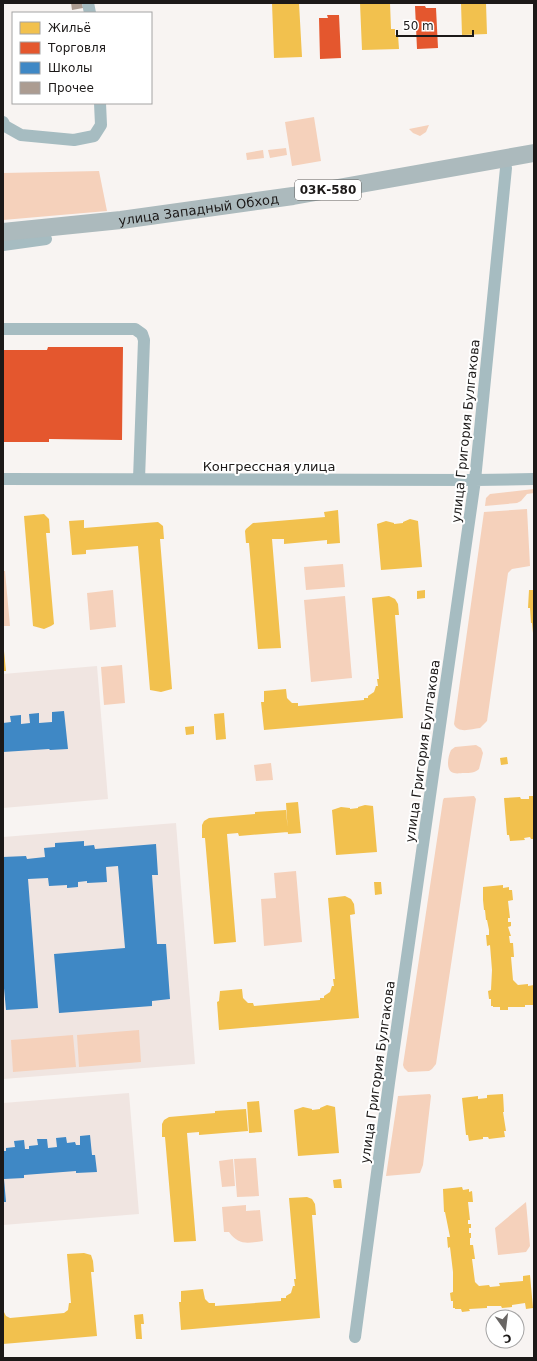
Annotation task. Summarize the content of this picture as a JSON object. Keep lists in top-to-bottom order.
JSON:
{
  "streets": {
    "highway": ["03К-580", "улица Западный Обход"],
    "street": ["улица Григория Булгакова", "Конгрессная улица"]
  },
  "crossings": [
    ["улица Западный Обход", "улица Григория Булгакова"],
    ["улица Григория Булгакова", "Конгрессная улица"]
  ],
  "legend": [
    "Жильё",
    "Торговля",
    "Школы",
    "Прочее"
  ],
  "scale_bar": "50 m",
  "north": "bottom"
}
